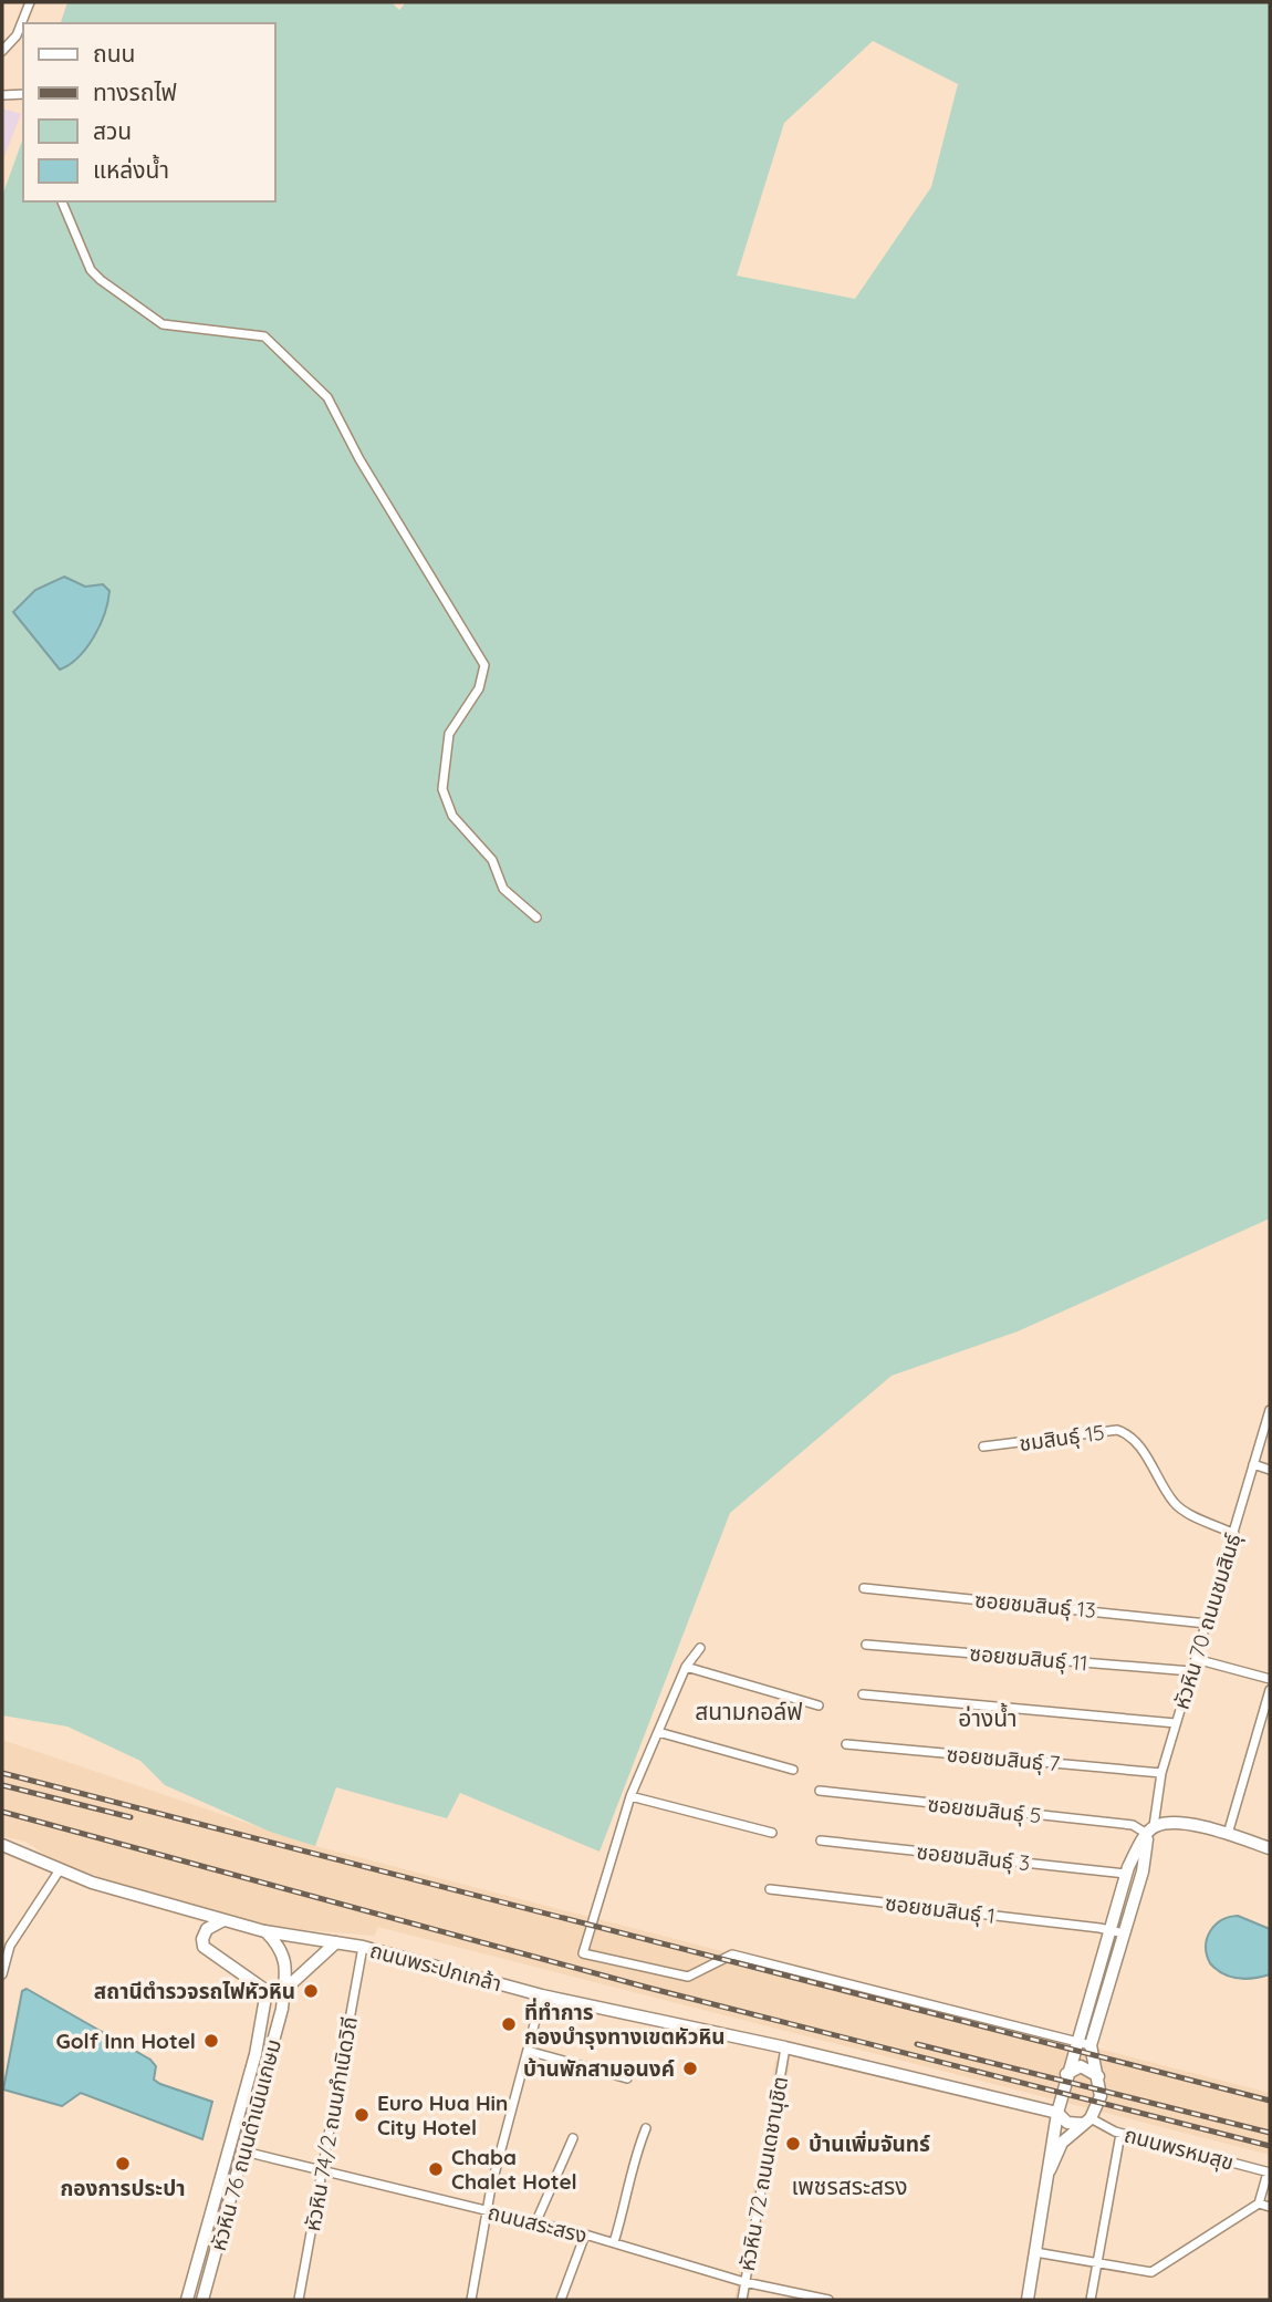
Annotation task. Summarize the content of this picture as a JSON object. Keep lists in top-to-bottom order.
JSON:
{
  "streets": {
    "street": [
      "ชมสินธุ์ 15",
      "ซอยชมสินธุ์ 13",
      "หัวหิน 70 ถนนชมสินธุ์",
      "ซอยชมสินธุ์ 11",
      "ซอยชมสินธุ์ 7",
      "ซอยชมสินธุ์ 5",
      "ซอยชมสินธุ์ 3",
      "ซอยชมสินธุ์ 1",
      "ถนนพระปกเกล้า",
      "หัวหิน 74/2 ถนนกำเนิดวิถี",
      "หัวหิน 76 ถนนดำเนินเกษม",
      "ถนนพรหมสุข",
      "หัวหิน 72 ถนนเดชานุชิต",
      "ถนนสระสรง"
    ]
  },
  "crossings": [
    ["ชมสินธุ์ 15", "หัวหิน 70 ถนนชมสินธุ์"],
    ["ซอยชมสินธุ์ 13", "หัวหิน 70 ถนนชมสินธุ์"],
    ["หัวหิน 70 ถนนชมสินธุ์", "ซอยชมสินธุ์ 11"],
    ["หัวหิน 70 ถนนชมสินธุ์", "ซอยชมสินธุ์ 7"],
    ["หัวหิน 70 ถนนชมสินธุ์", "ซอยชมสินธุ์ 5"],
    ["หัวหิน 70 ถนนชมสินธุ์", "ซอยชมสินธุ์ 3"],
    ["หัวหิน 70 ถนนชมสินธุ์", "ซอยชมสินธุ์ 1"],
    ["หัวหิน 70 ถนนชมสินธุ์", "ถนนพระปกเกล้า"],
    ["หัวหิน 70 ถนนชมสินธุ์", "ถนนพรหมสุข"],
    ["ถนนพระปกเกล้า", "หัวหิน 74/2 ถนนกำเนิดวิถี"],
    ["ถนนพระปกเกล้า", "หัวหิน 76 ถนนดำเนินเกษม"],
    ["ถนนพระปกเกล้า", "ถนนพรหมสุข"],
    ["ถนนพระปกเกล้า", "หัวหิน 72 ถนนเดชานุชิต"],
    ["หัวหิน 74/2 ถนนกำเนิดวิถี", "ถนนสระสรง"],
    ["หัวหิน 76 ถนนดำเนินเกษม", "ถนนสระสรง"],
    ["หัวหิน 72 ถนนเดชานุชิต", "ถนนสระสรง"]
  ],
  "districts": ["สนามกอล์ฟ", "อ่างน้ำ", "เพชรสระสรง"],
  "places": [
    "สถานีตำรวจรถไฟหัวหิน",
    "ที่ทำการ กองบำรุงทางเขตหัวหิน",
    "Golf Inn Hotel",
    "บ้านพักสามอนงค์",
    "Euro Hua Hin City Hotel",
    "บ้านเพิ่มจันทร์",
    "กองการประปา",
    "Chaba Chalet Hotel"
  ],
  "legend": [
    "ถนน",
    "ทางรถไฟ",
    "สวน",
    "แหล่งน้ำ"
  ]
}
